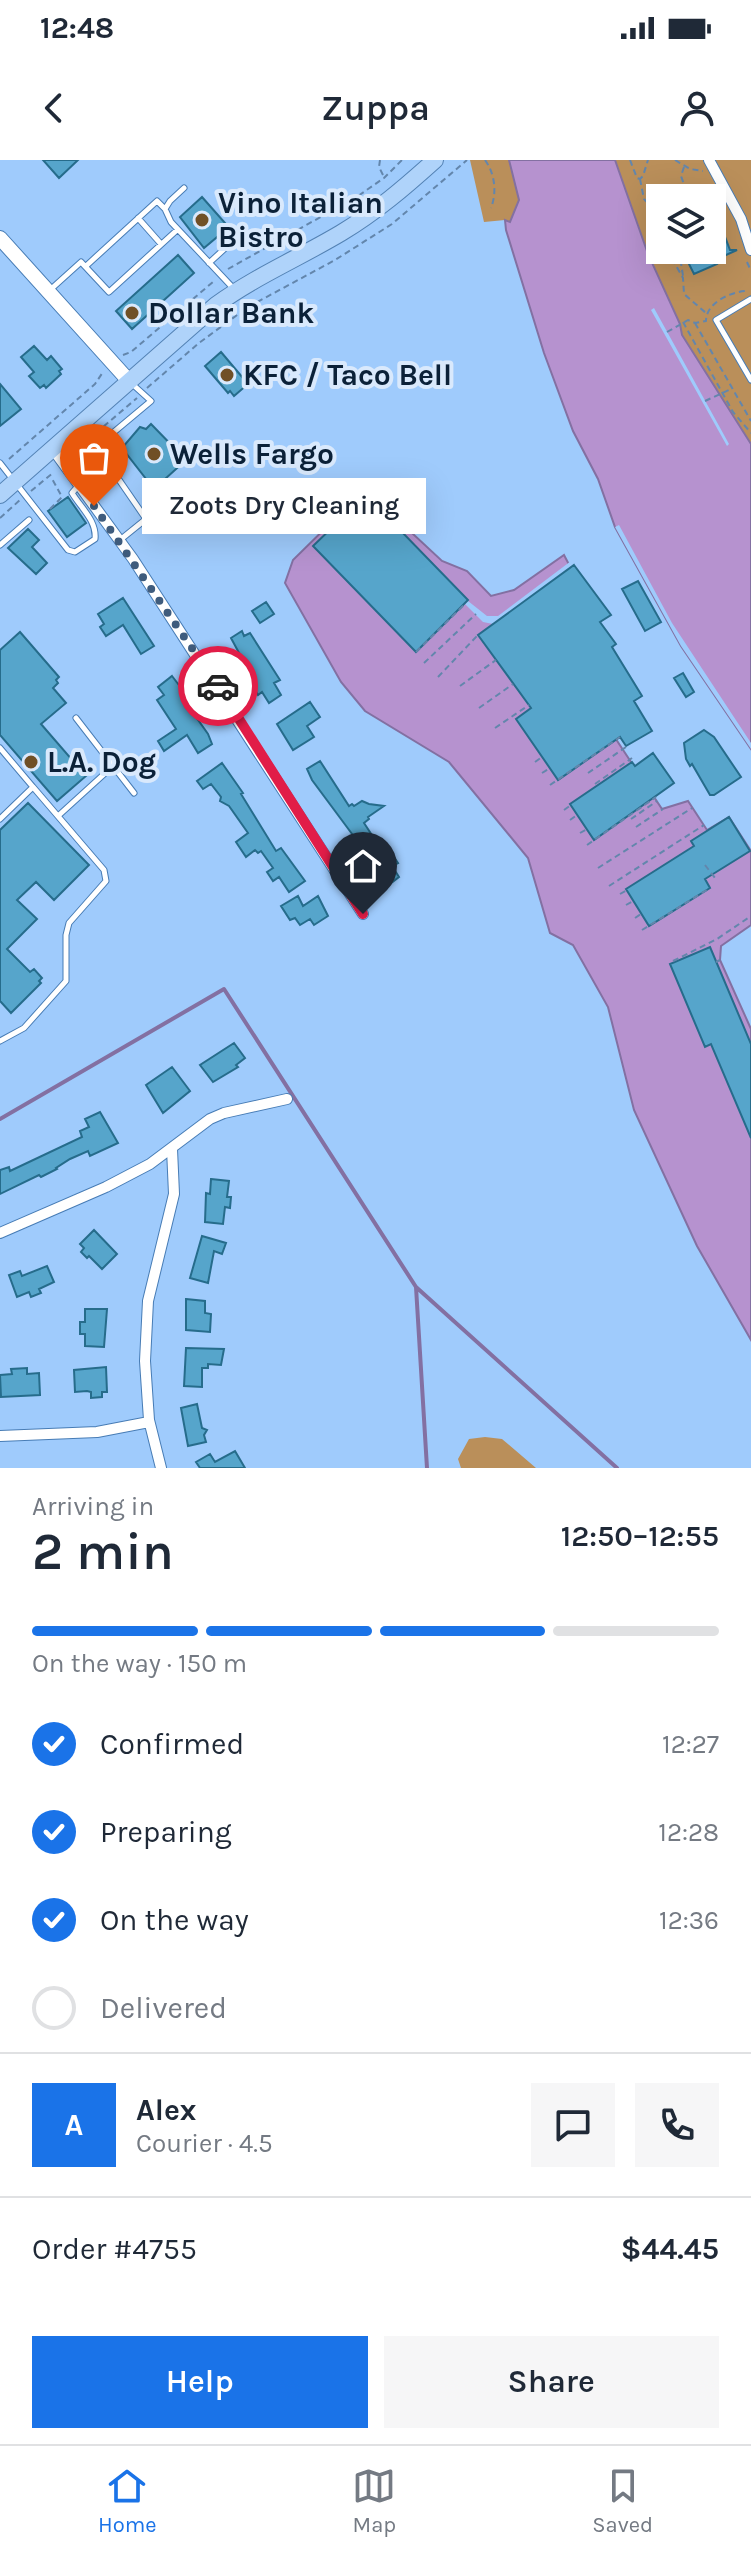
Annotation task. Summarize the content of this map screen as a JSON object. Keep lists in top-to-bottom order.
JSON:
{
  "places": [
    "Vino Italian Bistro",
    "Dollar Bank",
    "KFC / Taco Bell",
    "Wells Fargo",
    "Zoots Dry Cleaning",
    "L.A. Dog"
  ],
  "page": {
    "status": "12:48",
    "header": "Zuppa",
    "bubble": "Zoots Dry Cleaning",
    "heading": ["2 min", "Arriving in", "12:50–12:55"],
    "panel": [
      "Alex",
      "Courier · 4.5",
      "Order #4755",
      "$44.45"
    ],
    "bar": "On the way · 150 m",
    "list": [
      ["Confirmed", "12:27"],
      ["Preparing", "12:28"],
      ["On the way", "12:36"],
      "Delivered"
    ],
    "round": "A",
    "buttons": ["Help", "Share"],
    "tabs": ["Home", "Map", "Saved"]
  }
}
